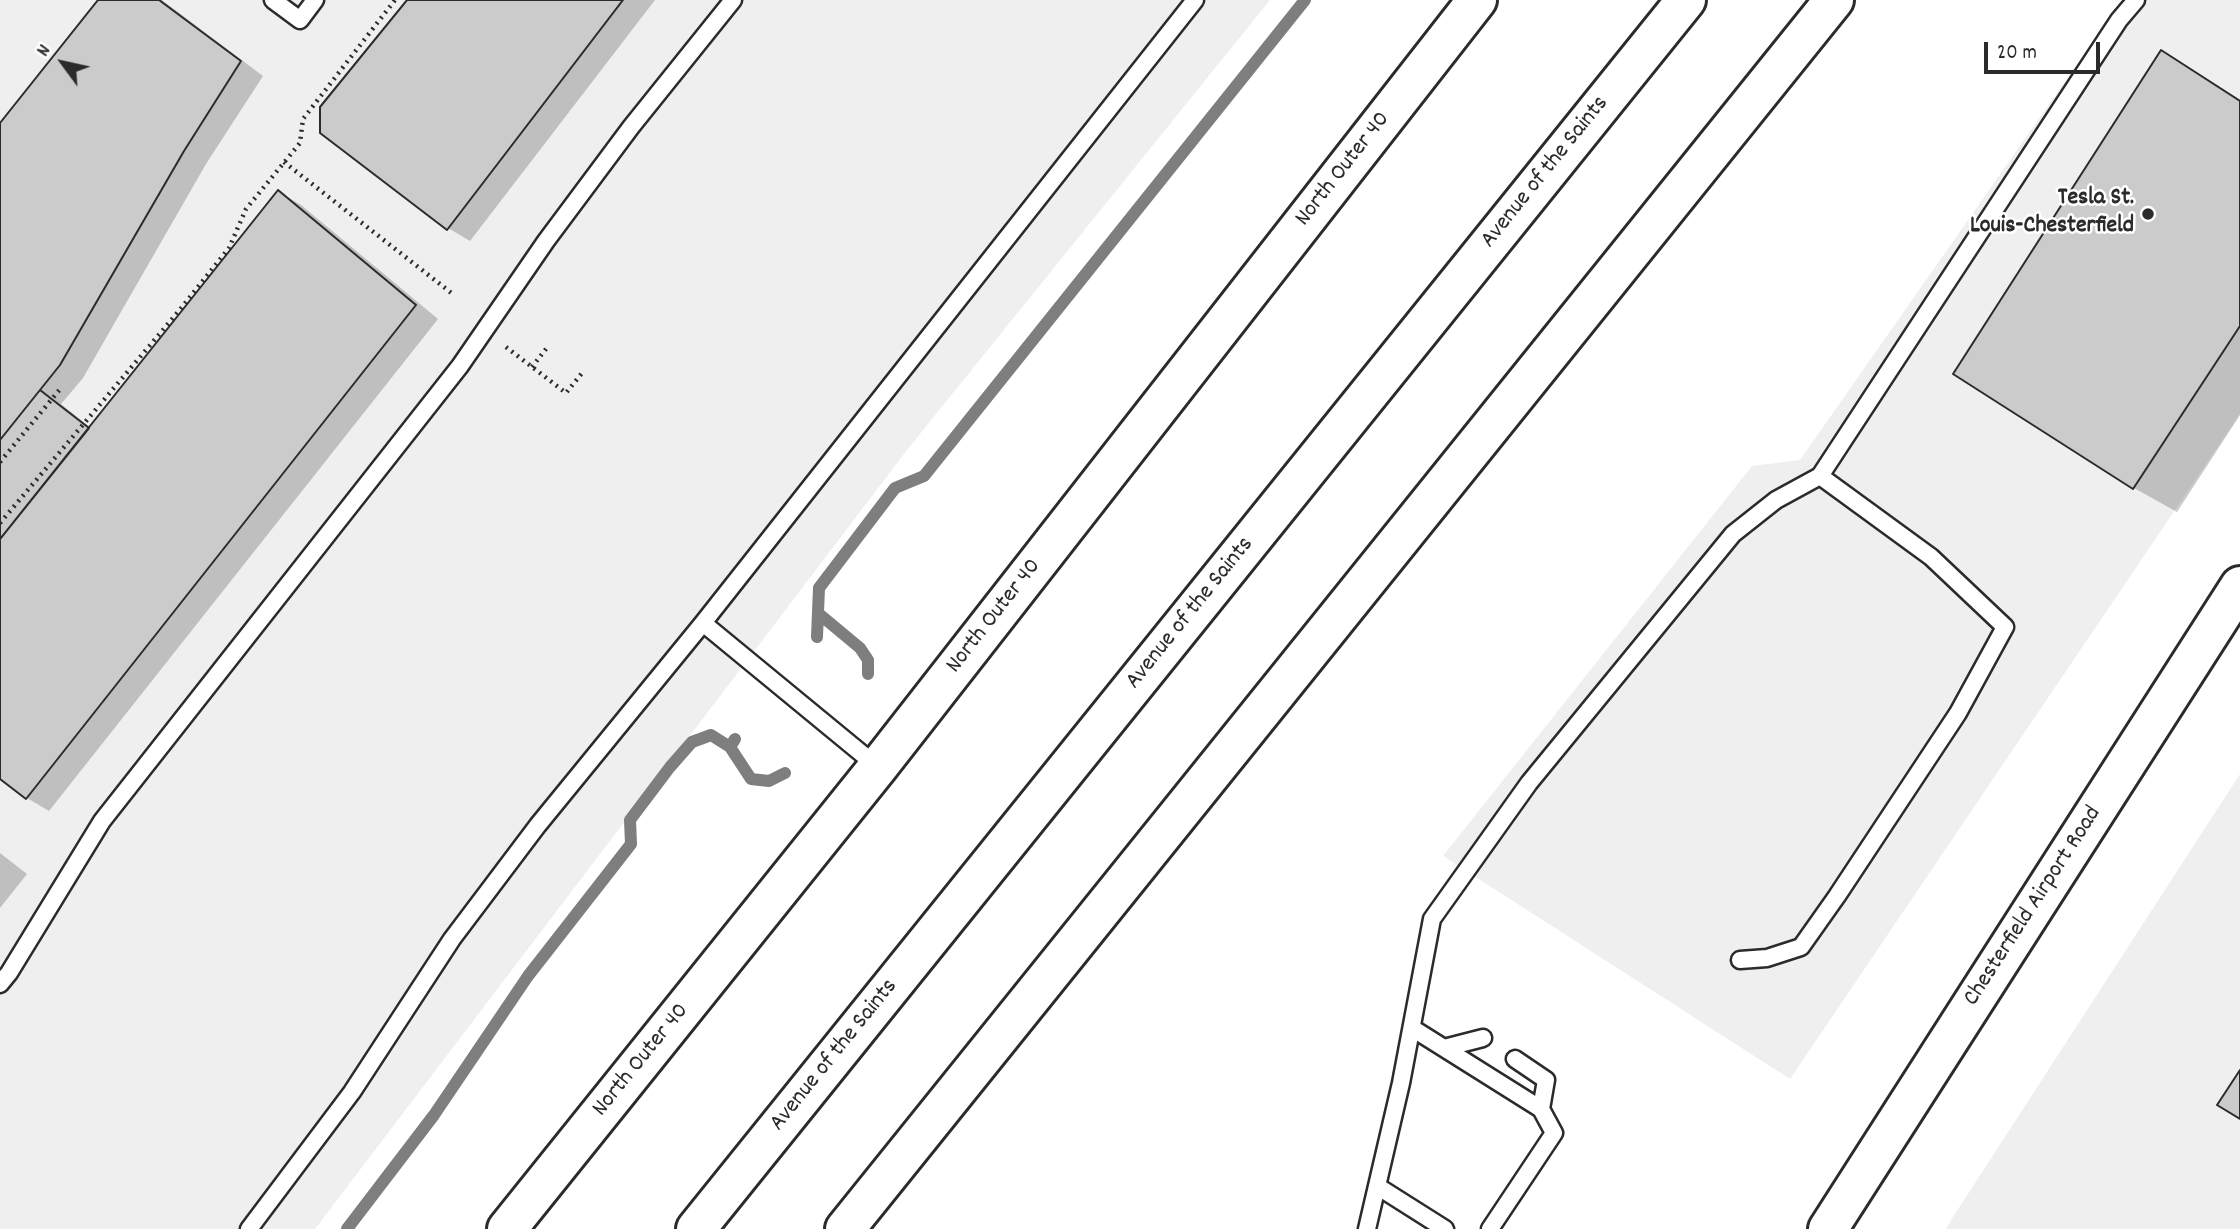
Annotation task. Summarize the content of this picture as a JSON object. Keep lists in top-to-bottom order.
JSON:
{
  "streets": {
    "main road": ["North Outer 40", "Avenue of the Saints", "Chesterfield Airport Road"]
  },
  "places": ["Tesla St. Louis-Chesterfield"],
  "scale_bar": "20 m",
  "north": "top left"
}
